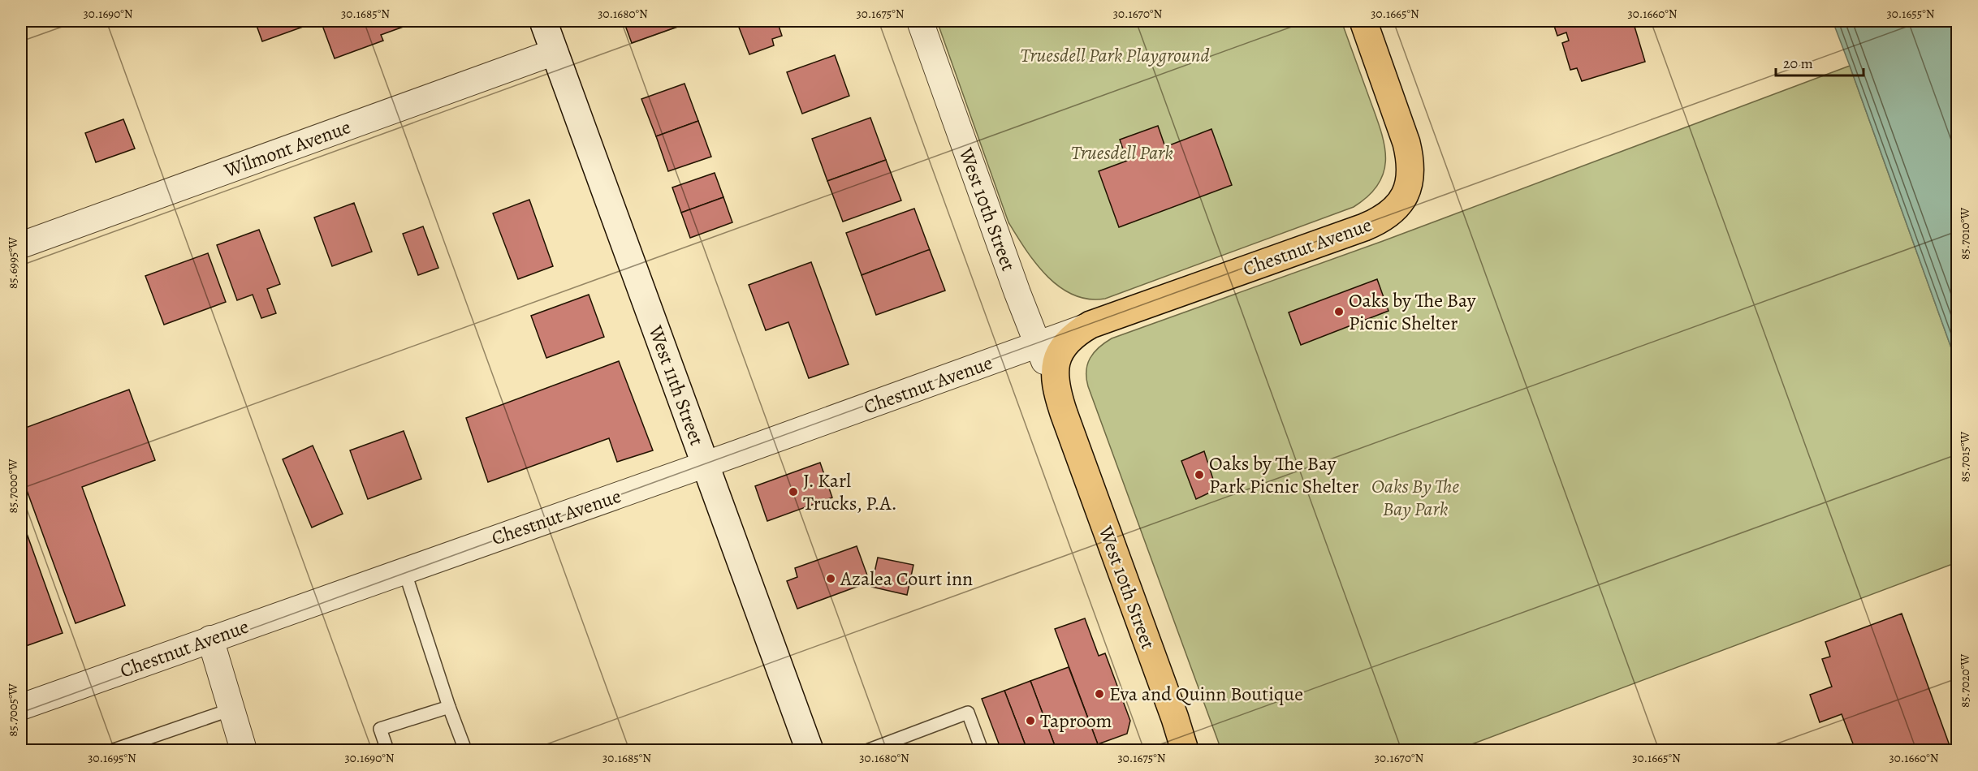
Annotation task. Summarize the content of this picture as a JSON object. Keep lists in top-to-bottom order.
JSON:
{
  "streets": {
    "main road": ["West 10th Street", "Chestnut Avenue", "West 11th Street"],
    "street": ["Wilmont Avenue"]
  },
  "crossings": [
    ["Wilmont Avenue", "West 11th Street"],
    ["West 10th Street", "Chestnut Avenue"],
    ["Chestnut Avenue", "West 11th Street"]
  ],
  "parks": ["Truesdell Park Playground", "Truesdell Park", "Oaks By The Bay Park"],
  "places": [
    "Oaks by The Bay Picnic Shelter",
    "Oaks by The Bay Park Picnic Shelter",
    "J. Karl Trucks, P.A.",
    "Azalea Court inn",
    "Eva and Quinn Boutique",
    "Taproom"
  ],
  "scale_bar": "20 m",
  "coordinates": [
    "30.1690°N",
    "30.1685°N",
    "30.1680°N",
    "30.1675°N",
    "30.1670°N",
    "30.1665°N",
    "30.1660°N",
    "30.1655°N",
    "85.7010°W",
    "85.6995°W",
    "85.7015°W",
    "85.7000°W",
    "85.7020°W",
    "85.7005°W",
    "30.1695°N"
  ]
}
